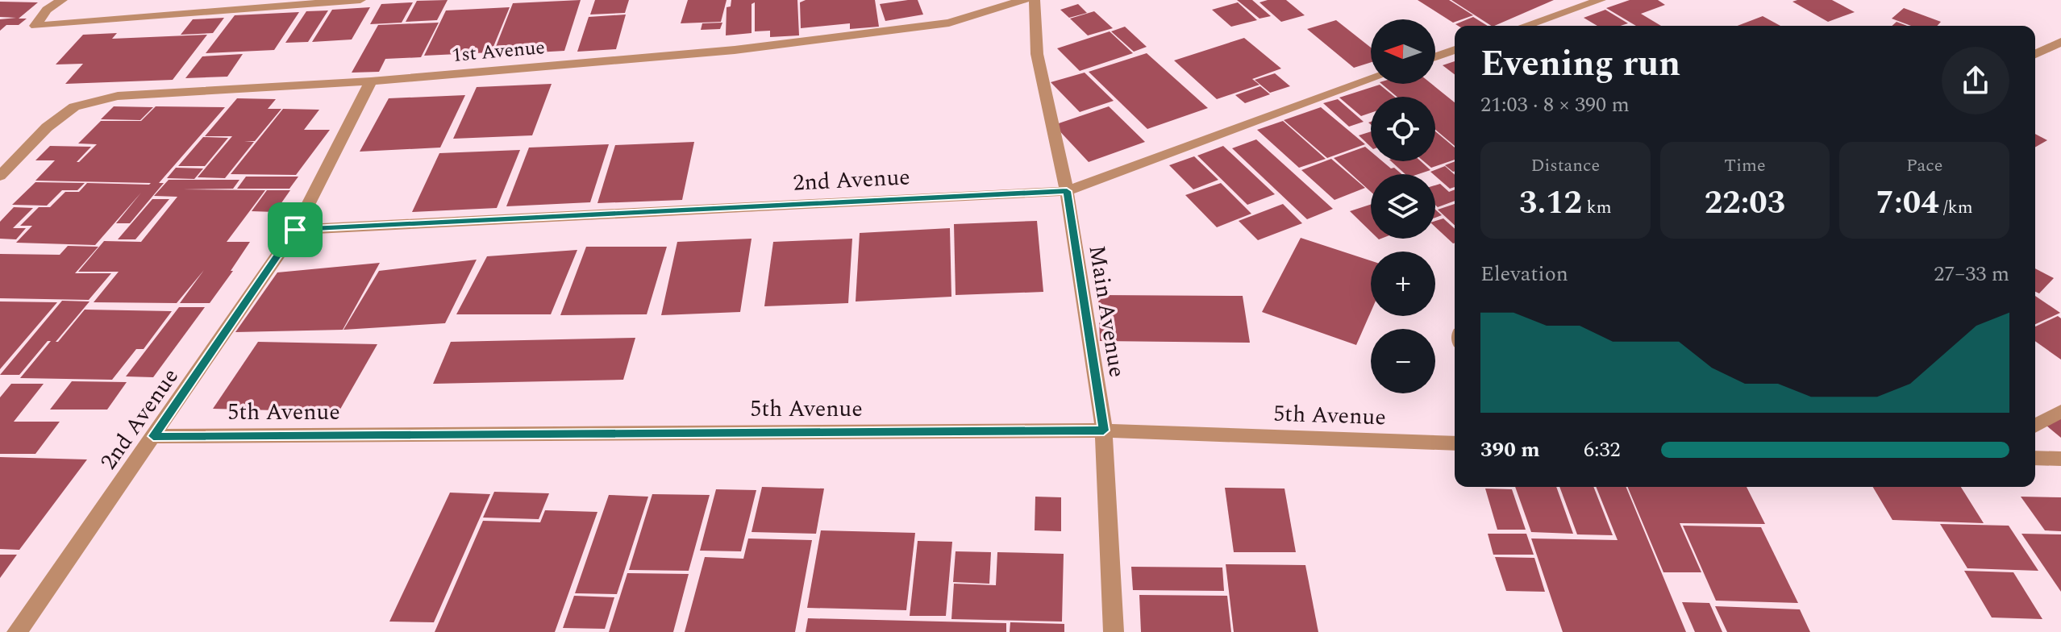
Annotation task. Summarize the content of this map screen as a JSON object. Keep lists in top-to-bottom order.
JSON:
{
  "streets": {
    "street": [
      "1st Avenue",
      "2nd Avenue",
      "Main Avenue",
      "5th Avenue"
    ]
  },
  "crossings": [
    ["1st Avenue", "2nd Avenue"],
    ["2nd Avenue", "Main Avenue"],
    ["2nd Avenue", "5th Avenue"],
    ["Main Avenue", "5th Avenue"]
  ],
  "north": "left",
  "page": {
    "map_buttons": ["+", "−"],
    "heading": ["Evening run", "21:03 · 8 × 390 m"],
    "stats": [
      ["Distance", "3.12 km"],
      ["Time", "22:03"],
      ["Pace", "7:04 /km"]
    ],
    "chart": ["Elevation", "27–33 m"],
    "list": [
      {
        "name": "390 m",
        "note": "6:32"
      }
    ]
  }
}
